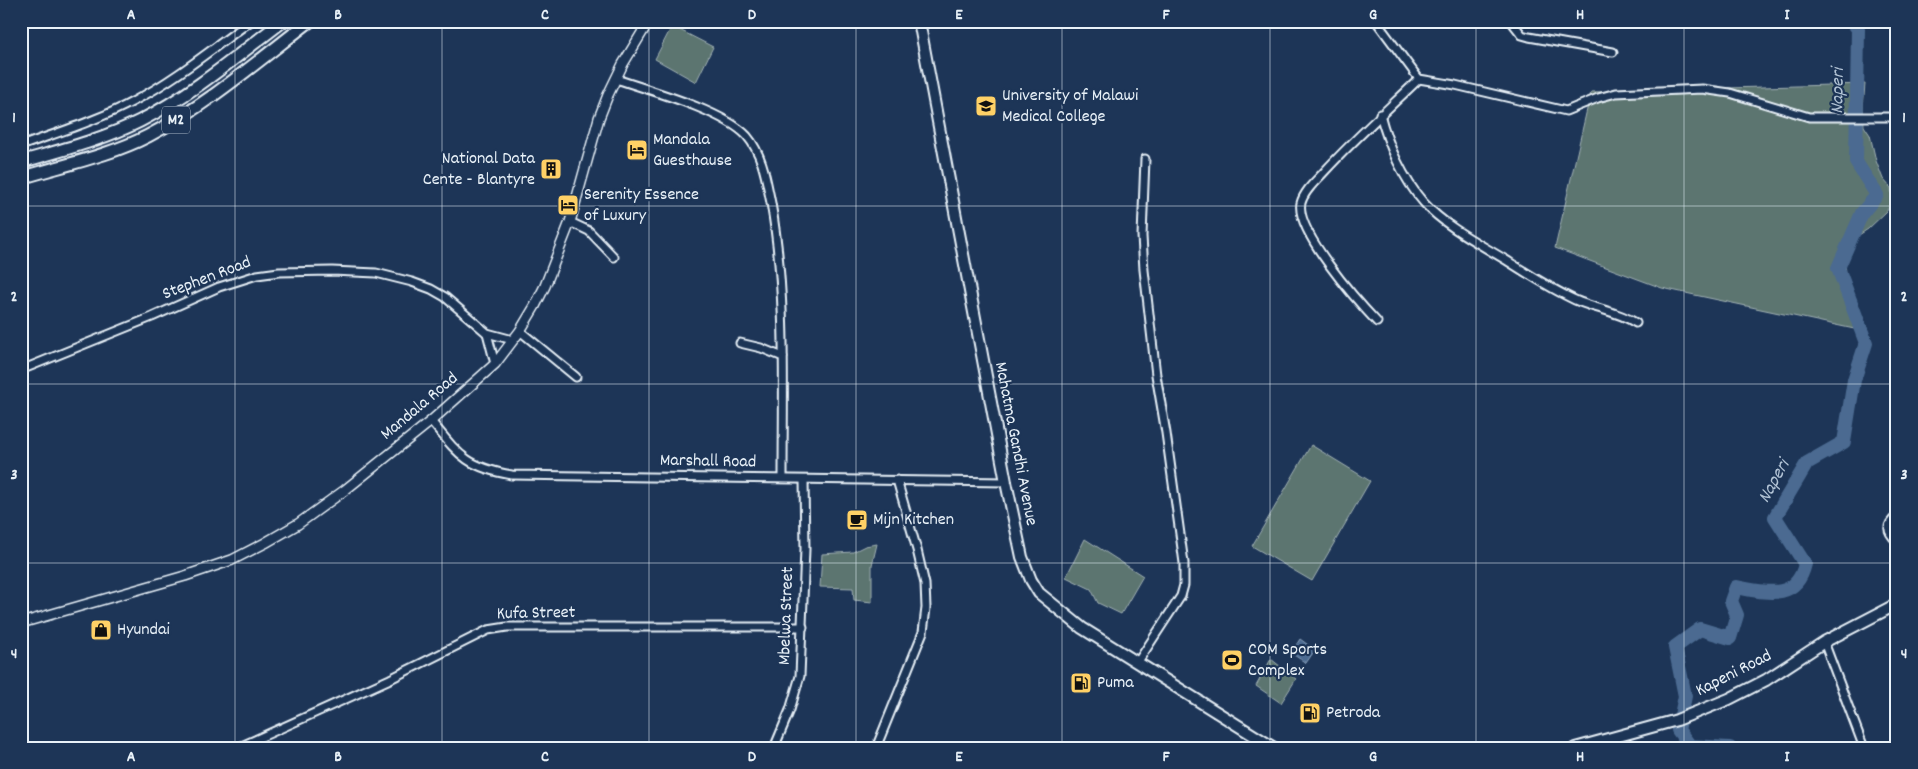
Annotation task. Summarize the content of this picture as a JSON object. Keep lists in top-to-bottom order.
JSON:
{
  "streets": {
    "highway": ["M2"],
    "main road": ["Mahatma Gandhi Avenue", "Kapeni Road"],
    "street": [
      "Stephen Road",
      "Mandala Road",
      "Marshall Road",
      "Kufa Street",
      "Mbelwa Street"
    ]
  },
  "crossings": [
    ["Stephen Road", "Mandala Road"],
    ["Mandala Road", "Marshall Road"],
    ["Mahatma Gandhi Avenue", "Marshall Road"],
    ["Marshall Road", "Mbelwa Street"],
    ["Kufa Street", "Mbelwa Street"]
  ],
  "water": ["Naperi"],
  "places": {
    "school or university": ["University of Malawi Medical College"],
    "hotel": ["Mandala Guesthause", "Serenity Essence of Luxury"],
    "building": ["National Data Cente - Blantyre"],
    "cafe": ["Mijn Kitchen"],
    "shop": ["Hyundai"],
    "sports": ["COM Sports Complex"],
    "fuel station": ["Puma", "Petroda"]
  },
  "grid": {
    "columns": [
      "A",
      "B",
      "C",
      "D",
      "E",
      "F",
      "G",
      "H",
      "I"
    ],
    "rows": [
      "1",
      "2",
      "3",
      "4"
    ]
  }
}
